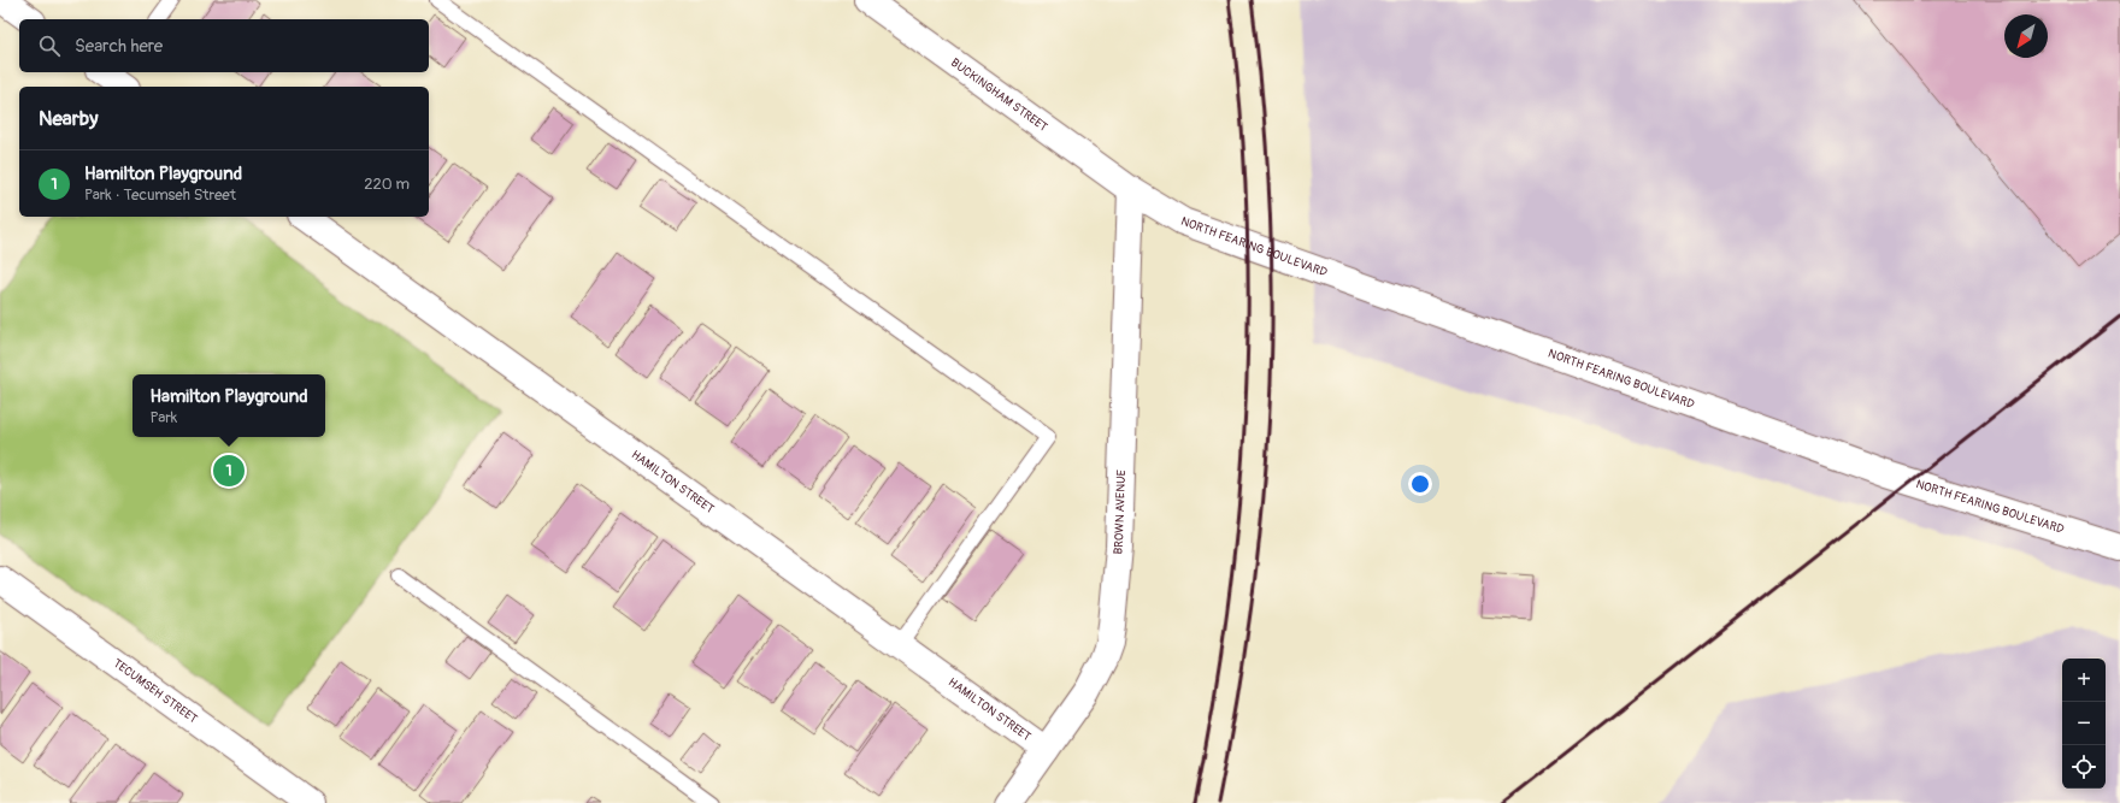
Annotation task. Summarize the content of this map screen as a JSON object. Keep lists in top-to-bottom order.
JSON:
{
  "streets": {
    "street": [
      "BUCKINGHAM STREET",
      "NORTH FEARING BOULEVARD",
      "HAMILTON STREET",
      "BROWN AVENUE",
      "TECUMSEH STREET"
    ]
  },
  "crossings": [
    ["BUCKINGHAM STREET", "NORTH FEARING BOULEVARD"],
    ["BUCKINGHAM STREET", "BROWN AVENUE"],
    ["NORTH FEARING BOULEVARD", "BROWN AVENUE"],
    ["HAMILTON STREET", "BROWN AVENUE"]
  ],
  "north": "bottom left",
  "page": {
    "search": "Search here",
    "heading": "Nearby",
    "list": [
      {
        "mark": "1",
        "name": "Hamilton Playground",
        "note": "Park · Tecumseh Street",
        "value": "220 m"
      }
    ],
    "popup": ["Hamilton Playground", "Park"],
    "pins": "1",
    "map_buttons": ["+", "−"]
  }
}
